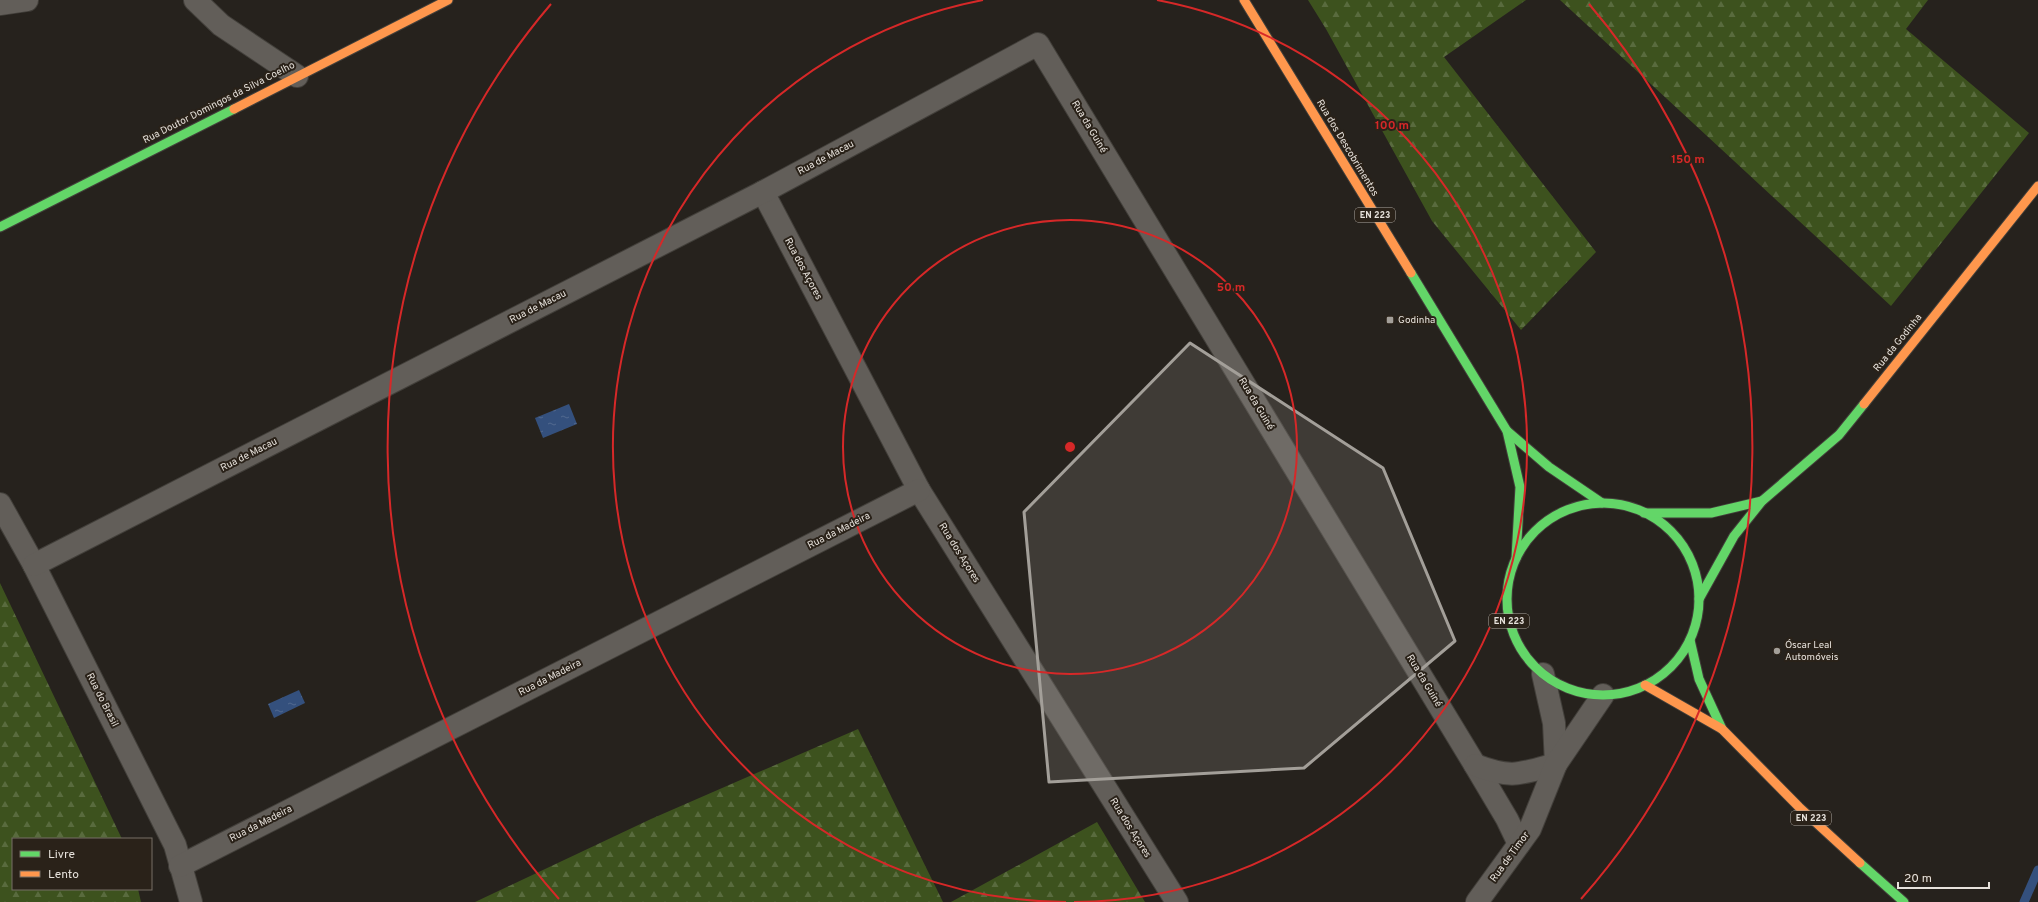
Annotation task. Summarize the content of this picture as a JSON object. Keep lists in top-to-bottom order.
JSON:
{
  "streets": {
    "main road": [
      "Rua Doutor Domingos da Silva Coelho",
      "Rua dos Descobrimentos",
      "EN 223",
      "Rua da Godinha"
    ],
    "street": [
      "Rua da Guiné",
      "Rua de Macau",
      "Rua dos Açores",
      "Rua da Madeira",
      "Rua do Brasil",
      "Rua de Timor"
    ]
  },
  "crossings": [
    ["Rua da Guiné", "Rua de Macau"],
    ["Rua da Guiné", "Rua de Timor"],
    ["Rua dos Descobrimentos", "EN 223"],
    ["Rua dos Descobrimentos", "Rua da Godinha"],
    ["Rua dos Descobrimentos", "Rua de Timor"],
    ["Rua de Macau", "Rua dos Açores"],
    ["Rua de Macau", "Rua do Brasil"],
    ["Rua dos Açores", "Rua da Madeira"],
    ["Rua da Madeira", "Rua do Brasil"]
  ],
  "places": {
    "transit": ["Godinha"],
    "other": ["Óscar Leal Automóveis"]
  },
  "legend": ["Livre", "Lento"],
  "scale_bar": "20 m",
  "rings": ["100 m", "150 m", "50 m"]
}
